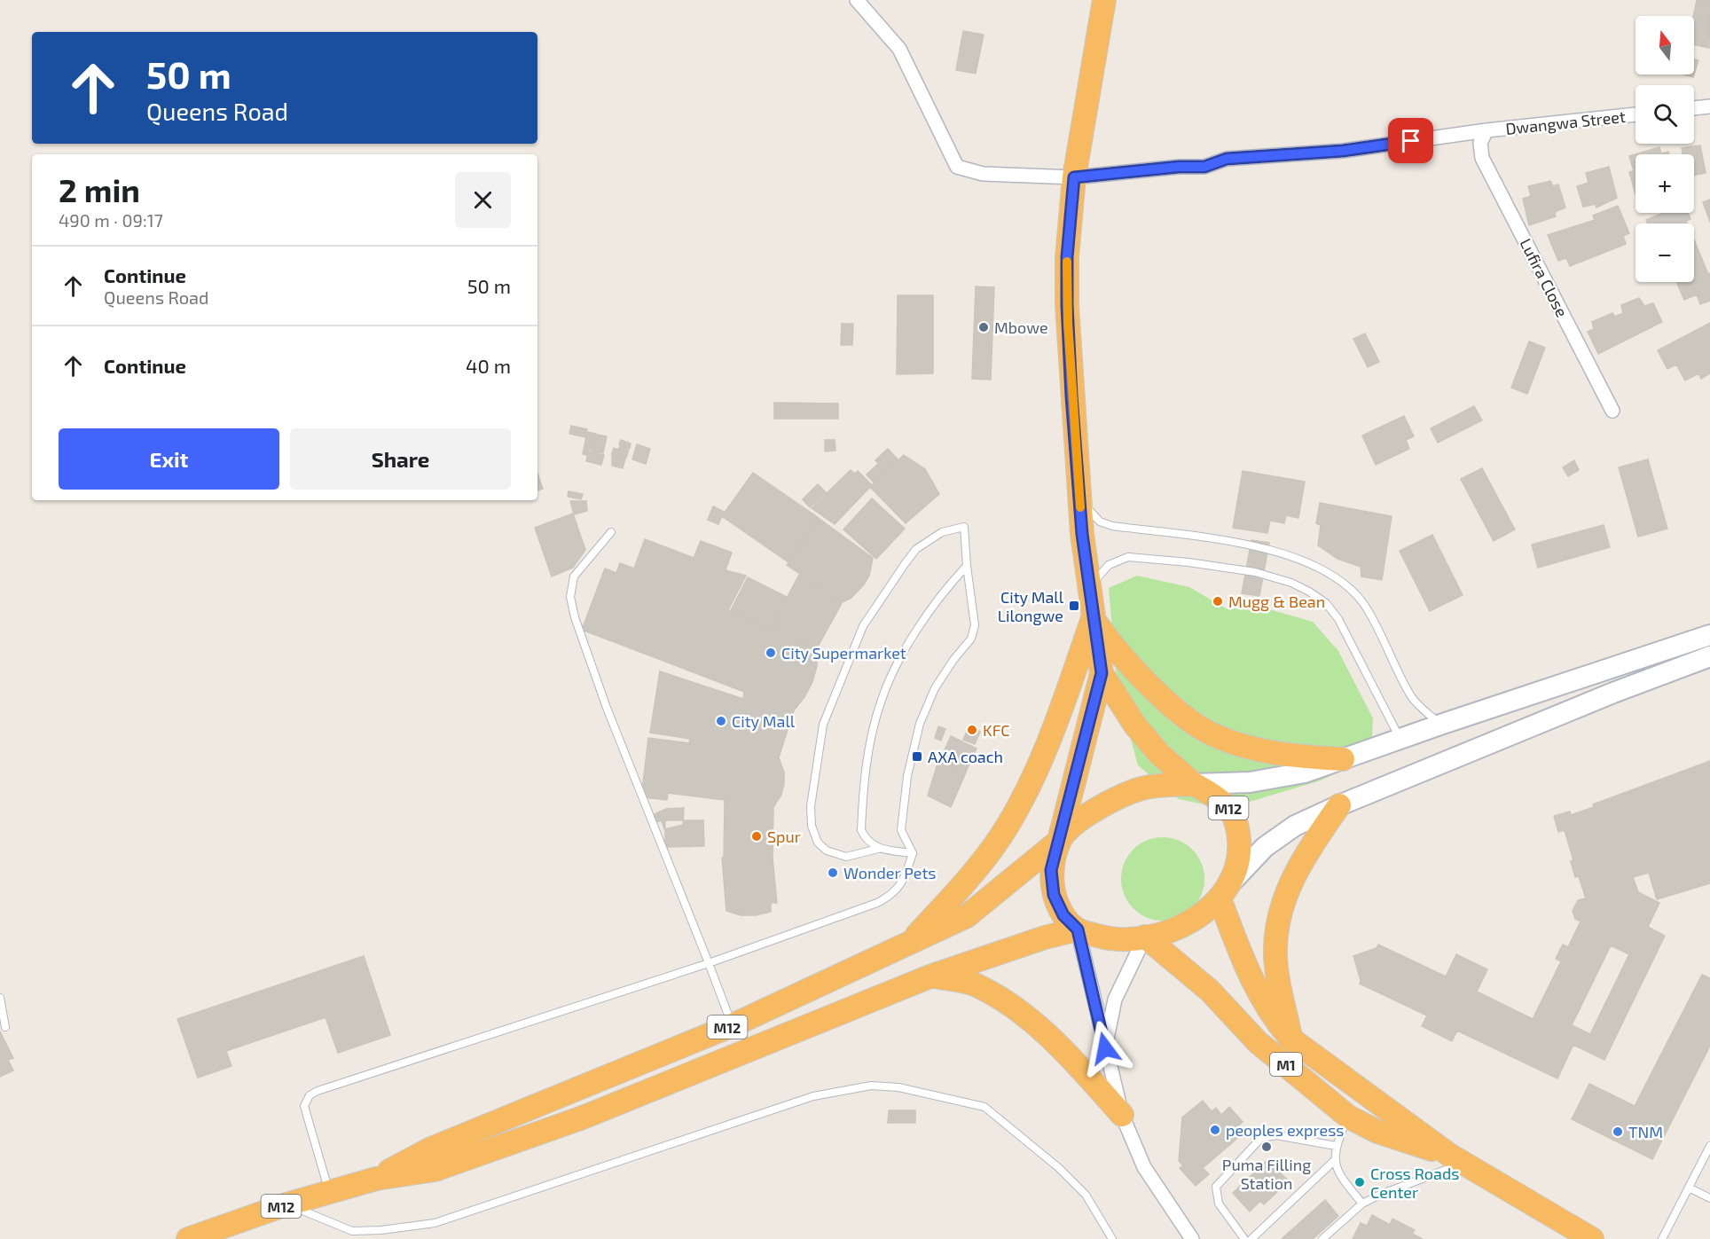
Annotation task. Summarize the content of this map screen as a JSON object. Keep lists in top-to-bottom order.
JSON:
{
  "streets": {
    "highway": ["M12", "M1"],
    "street": ["Dwangwa Street", "Lufira Close"]
  },
  "crossings": [
    ["Dwangwa Street", "Lufira Close"],
    ["M12", "M1"]
  ],
  "places": {
    "other": [
      "Mbowe",
      "Mugg & Bean",
      "City Supermarket",
      "City Mall",
      "KFC",
      "Spur",
      "Wonder Pets",
      "peoples express",
      "TNM",
      "Puma Filling Station",
      "Cross Roads Center"
    ],
    "transit": ["City Mall Lilongwe", "AXA coach"]
  },
  "north": "top",
  "page": {
    "map_buttons": ["+", "−"],
    "turn": ["50 m", "Queens Road"],
    "heading": ["2 min", "490 m · 09:17"],
    "list": [
      {
        "name": "Continue",
        "note": "Queens Road",
        "value": "50 m"
      },
      {
        "name": "Continue",
        "value": "40 m"
      }
    ],
    "buttons": ["Exit", "Share"]
  }
}
